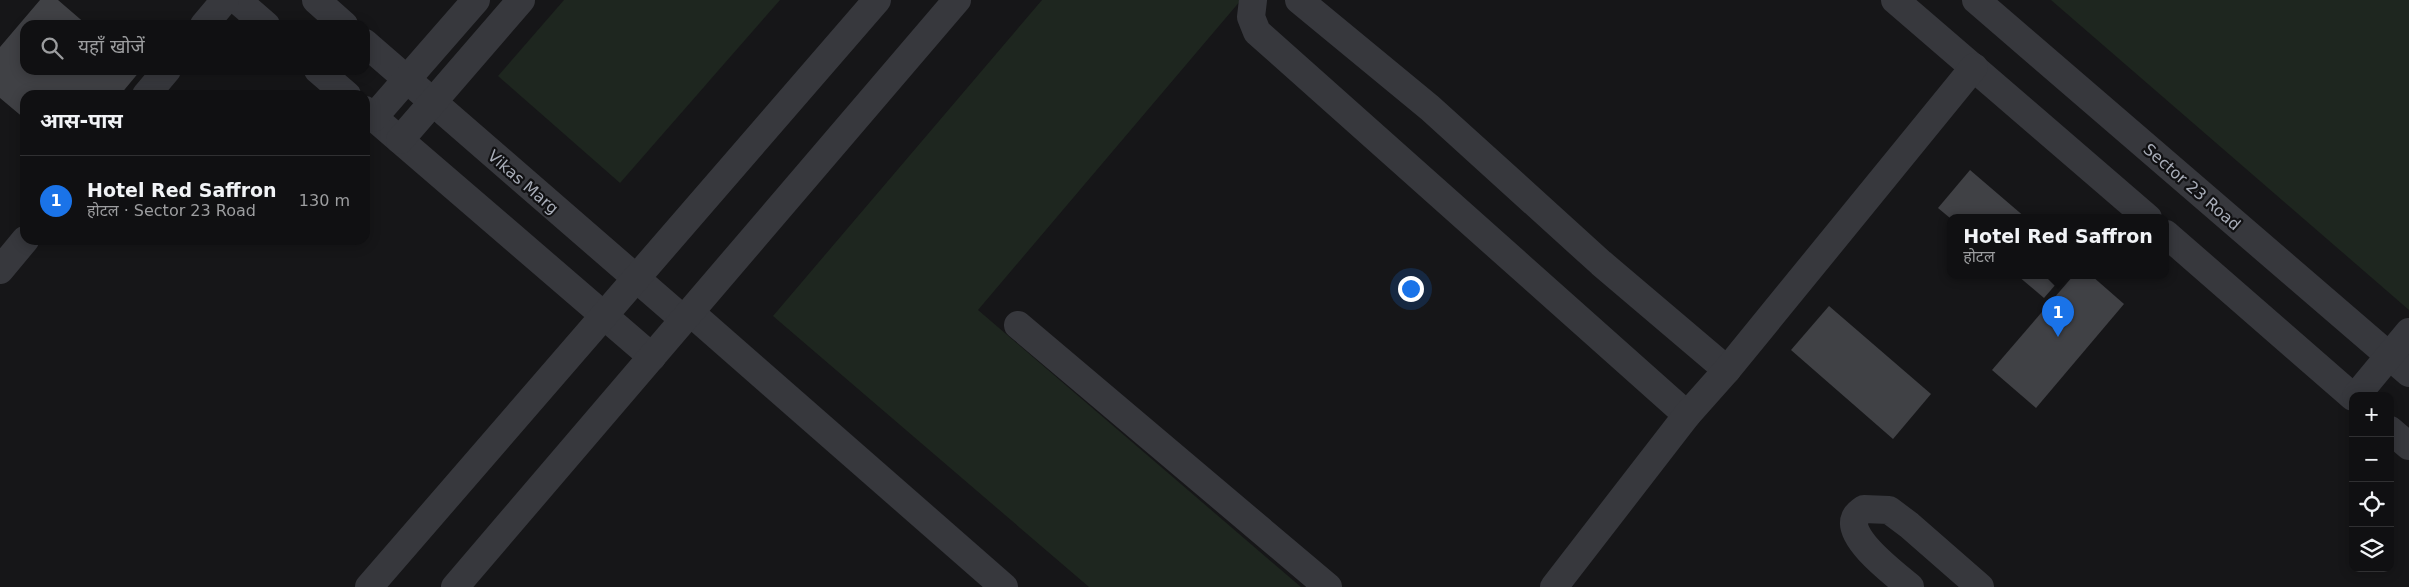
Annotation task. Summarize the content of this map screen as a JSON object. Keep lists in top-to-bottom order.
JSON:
{
  "streets": {
    "street": ["Vikas Marg", "Sector 23 Road"]
  },
  "page": {
    "search": "यहाँ खोजें",
    "heading": "आस-पास",
    "list": [
      {
        "mark": "1",
        "name": "Hotel Red Saffron",
        "note": "होटल · Sector 23 Road",
        "value": "130 m"
      }
    ],
    "popup": ["Hotel Red Saffron", "होटल"],
    "pins": "1",
    "map_buttons": ["+", "−"]
  }
}
